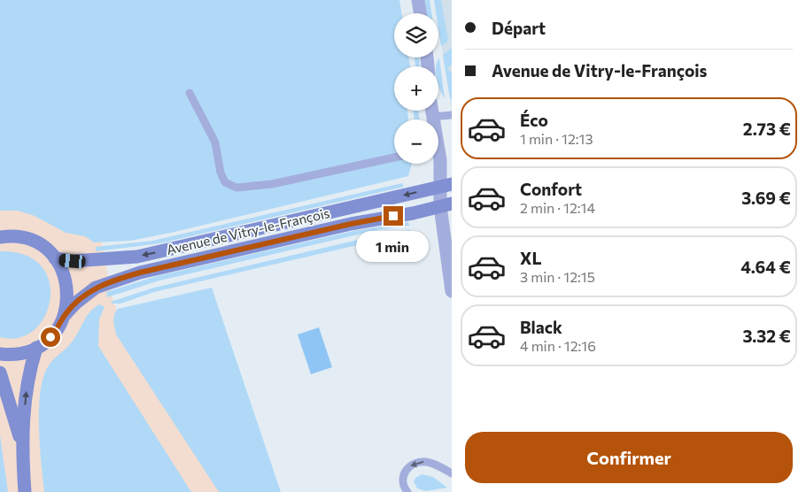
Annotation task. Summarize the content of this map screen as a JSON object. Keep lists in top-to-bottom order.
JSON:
{
  "streets": {
    "main road": ["Avenue de Vitry-le-François"]
  },
  "page": {
    "banner": ["Départ", "Avenue de Vitry-le-François"],
    "map_buttons": ["+", "−"],
    "list": [
      {
        "name": "Éco",
        "note": "1 min · 12:13",
        "value": "2.73 €"
      },
      {
        "name": "Confort",
        "note": "2 min · 12:14",
        "value": "3.69 €"
      },
      {
        "name": "XL",
        "note": "3 min · 12:15",
        "value": "4.64 €"
      },
      {
        "name": "Black",
        "note": "4 min · 12:16",
        "value": "3.32 €"
      }
    ],
    "bubble": "1 min",
    "buttons": "Confirmer"
  }
}
